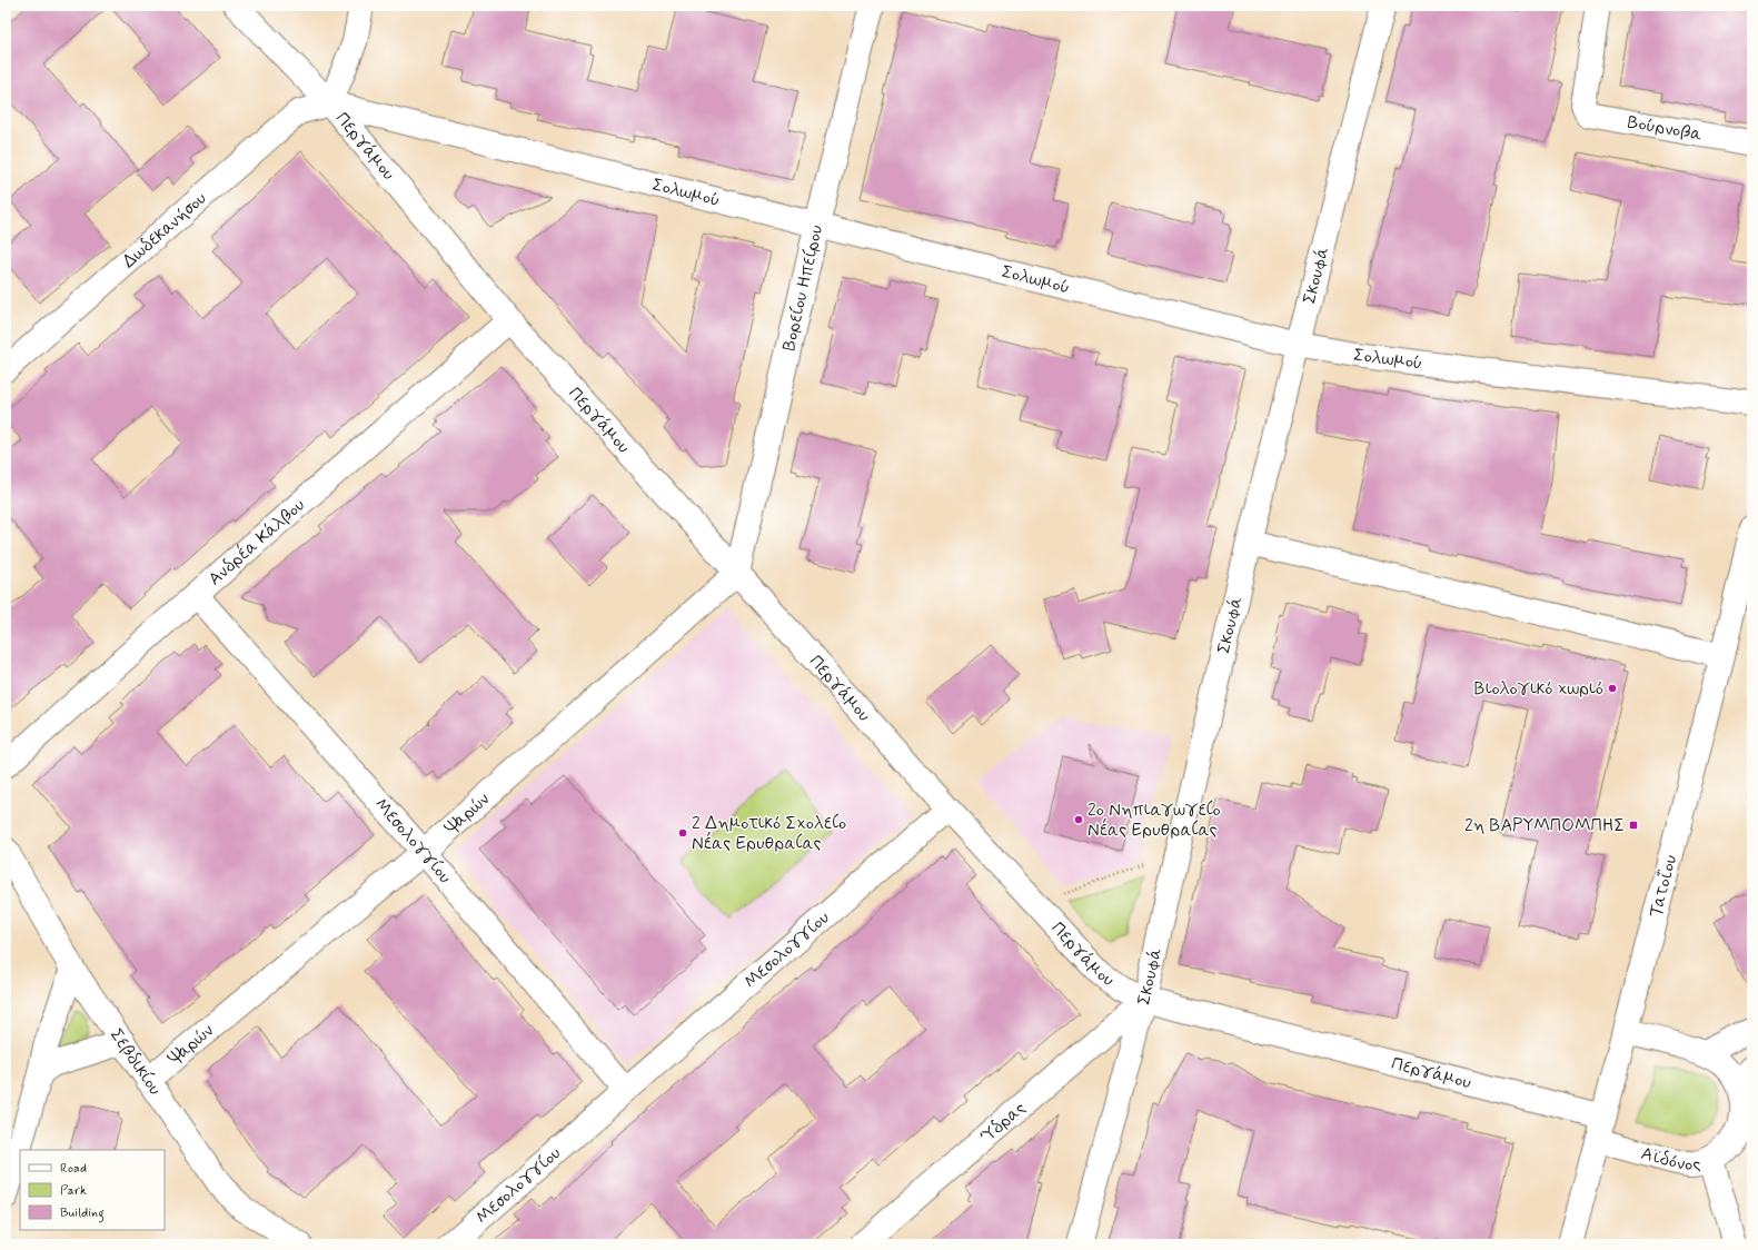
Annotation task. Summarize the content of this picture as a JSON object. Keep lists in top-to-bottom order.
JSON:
{
  "streets": {
    "street": [
      "Βούρνοβα",
      "Περγάμου",
      "Σολωμού",
      "Δωδεκανήσου",
      "Σκουφά",
      "Βορείου Ηπείρου",
      "Ανδρέα Κάλβου",
      "Ψαρών",
      "Μεσολογγίου",
      "Τατοΐου",
      "Σεβδικίου",
      "Ύδρας",
      "Αϊδόνος"
    ]
  },
  "crossings": [
    ["Περγάμου", "Σολωμού"],
    ["Περγάμου", "Δωδεκανήσου"],
    ["Περγάμου", "Σκουφά"],
    ["Περγάμου", "Βορείου Ηπείρου"],
    ["Περγάμου", "Ανδρέα Κάλβου"],
    ["Περγάμου", "Ψαρών"],
    ["Περγάμου", "Μεσολογγίου"],
    ["Περγάμου", "Τατοΐου"],
    ["Περγάμου", "Ύδρας"],
    ["Σολωμού", "Δωδεκανήσου"],
    ["Σολωμού", "Σκουφά"],
    ["Σολωμού", "Βορείου Ηπείρου"],
    ["Σκουφά", "Ύδρας"],
    ["Βορείου Ηπείρου", "Ψαρών"],
    ["Ανδρέα Κάλβου", "Μεσολογγίου"],
    ["Ψαρών", "Μεσολογγίου"],
    ["Ψαρών", "Σεβδικίου"],
    ["Τατοΐου", "Αϊδόνος"]
  ],
  "places": {
    "other": ["Βιολογικό χωριό", "2ο Νηπιαγωγείο Νέας Ερυθραίας", "2 Δημοτικό Σχολείο Νέας Ερυθραίας"],
    "transit": ["2η ΒΑΡΥΜΠΟΜΠΗΣ"]
  },
  "legend": ["Road", "Park", "Building"]
}
